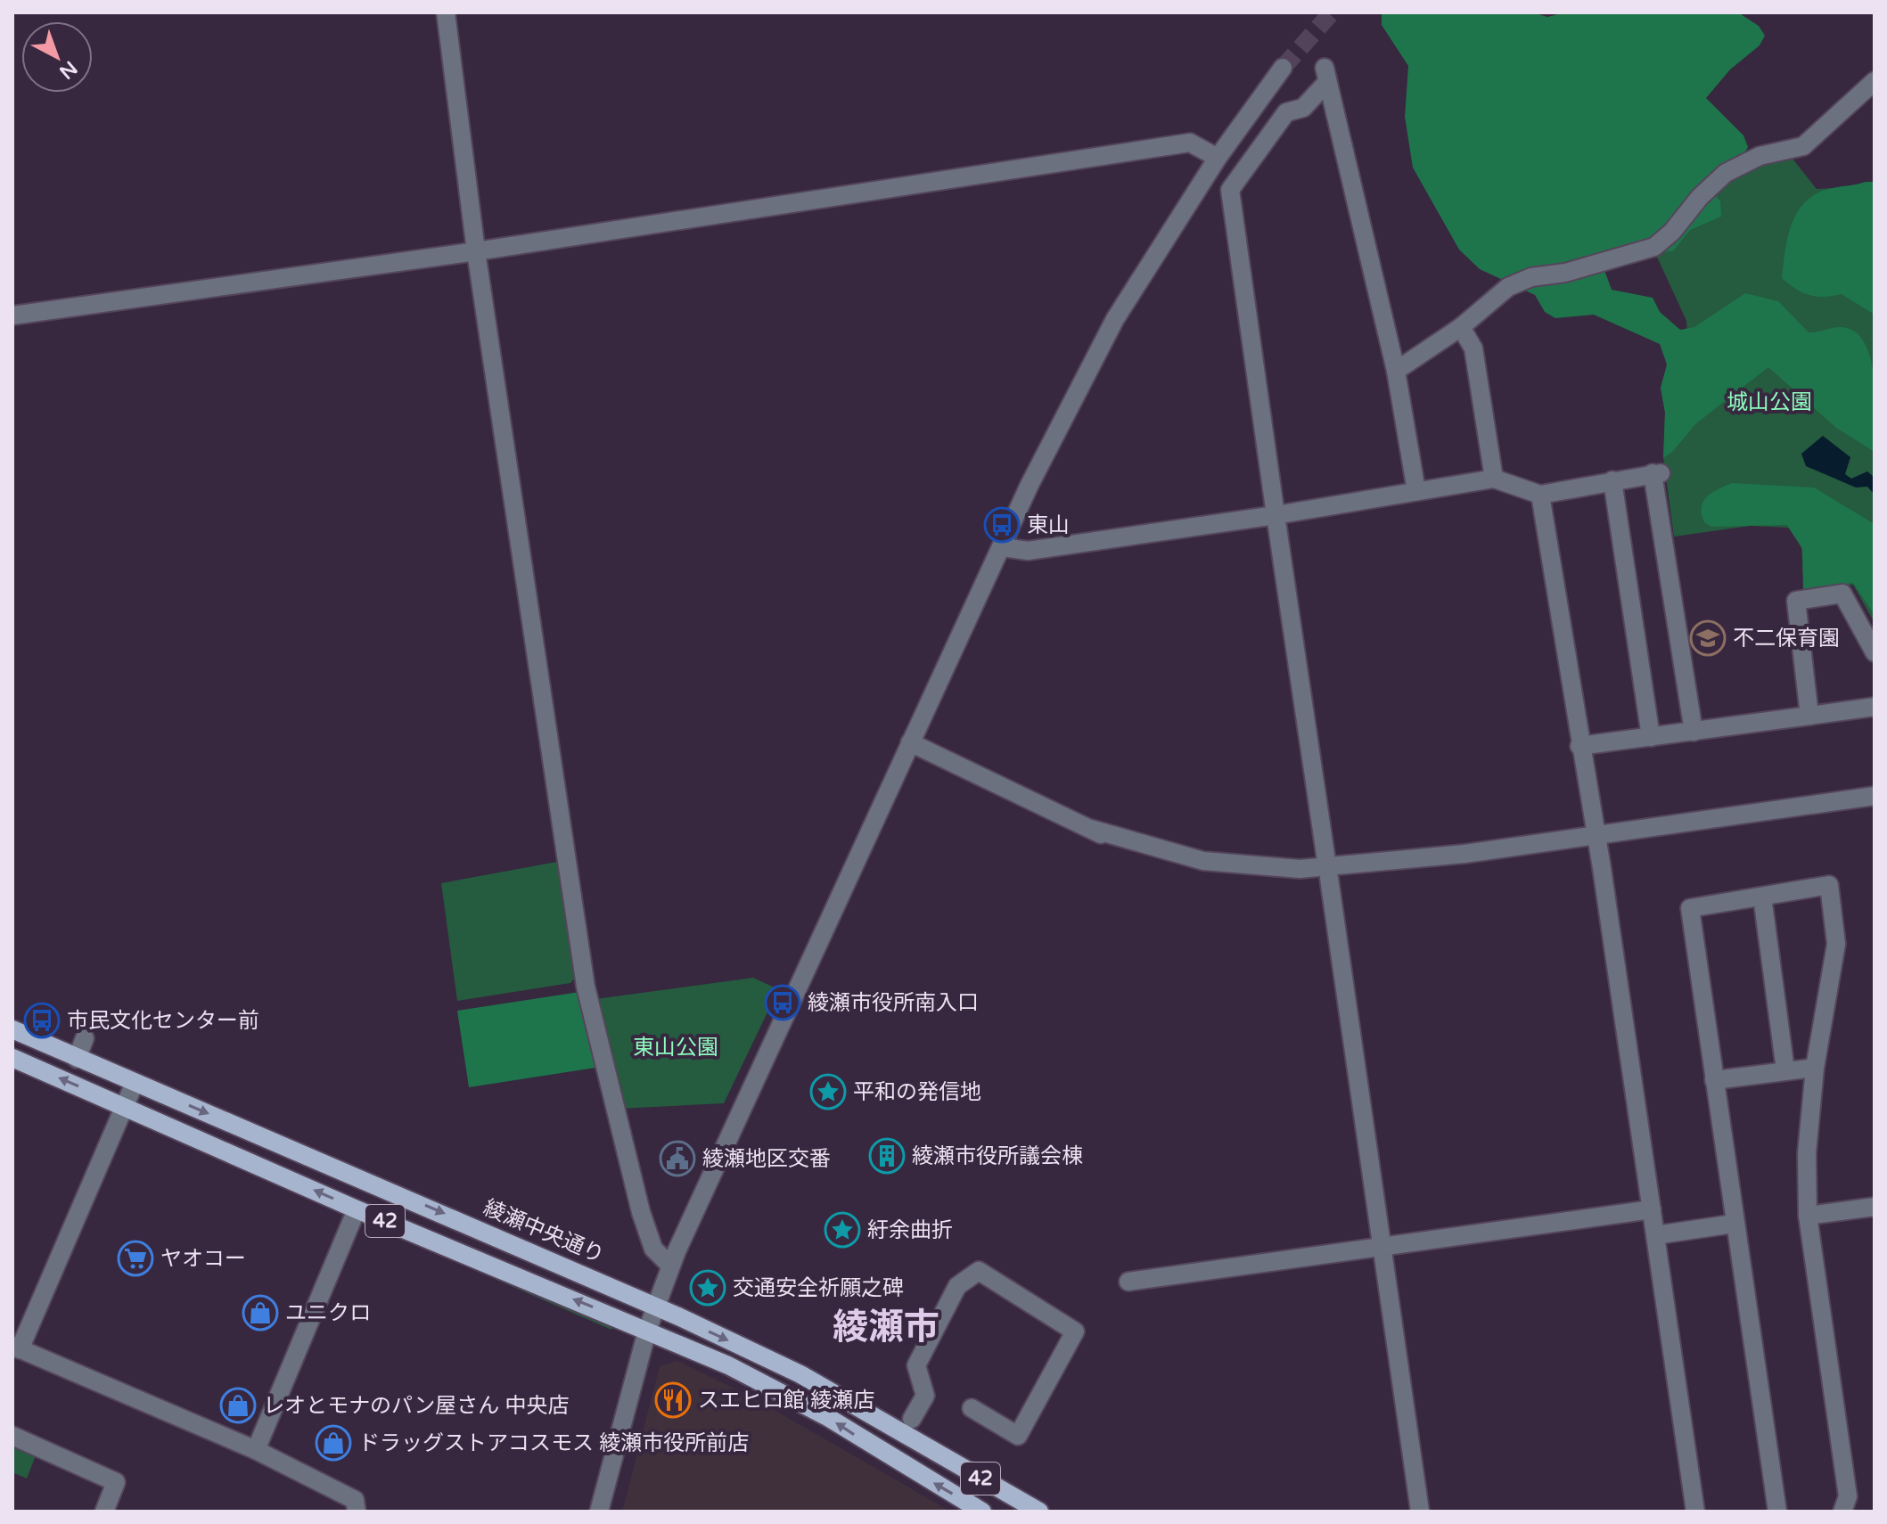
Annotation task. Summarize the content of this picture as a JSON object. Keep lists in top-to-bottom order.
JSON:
{
  "streets": {
    "main road": ["42", "綾瀬中央通り"]
  },
  "districts": ["綾瀬市"],
  "parks": ["城山公園", "東山公園"],
  "places": {
    "bus stop": ["東山", "綾瀬市役所南入口", "市民文化センター前"],
    "school or university": ["不二保育園"],
    "place": ["平和の発信地", "紆余曲折", "交通安全祈願之碑"],
    "building": ["綾瀬市役所議会棟"],
    "public building": ["綾瀬地区交番"],
    "supermarket": ["ヤオコー"],
    "shop": ["ユニクロ", "レオとモナのパン屋さん 中央店", "ドラッグストアコスモス 綾瀬市役所前店"],
    "restaurant": ["スエヒロ館 綾瀬店"]
  },
  "north": "bottom right"
}
